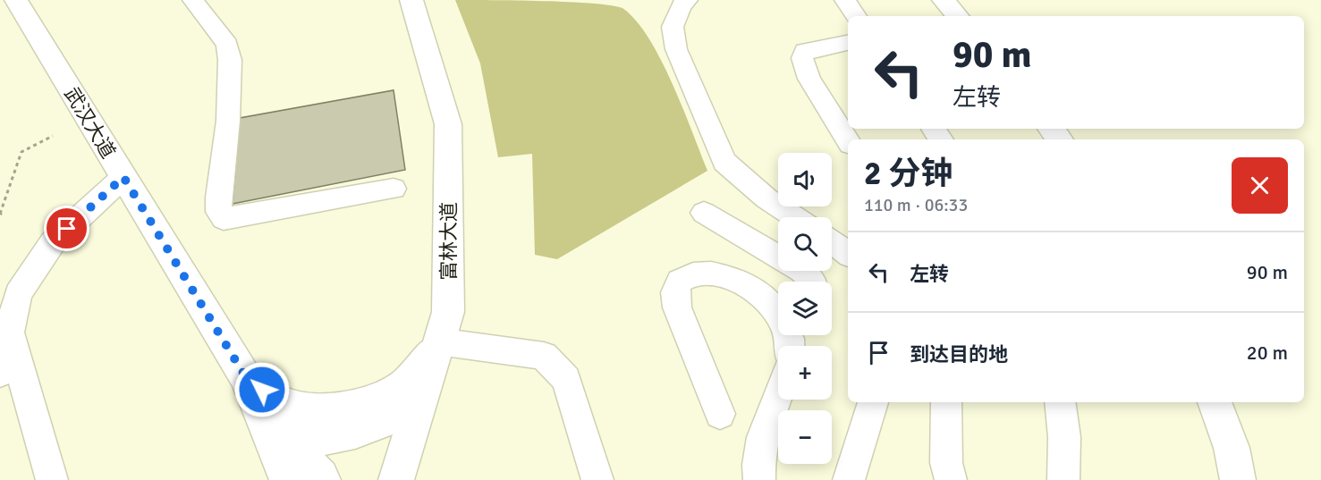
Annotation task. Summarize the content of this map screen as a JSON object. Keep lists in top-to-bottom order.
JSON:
{
  "streets": {
    "main road": ["武汉大道", "富林大道"]
  },
  "page": {
    "turn": ["90 m", "左转"],
    "heading": ["2 分钟", "110 m · 06:33"],
    "map_buttons": ["+", "−"],
    "list": [
      {
        "name": "左转",
        "value": "90 m"
      },
      {
        "name": "到达目的地",
        "value": "20 m"
      }
    ]
  }
}
